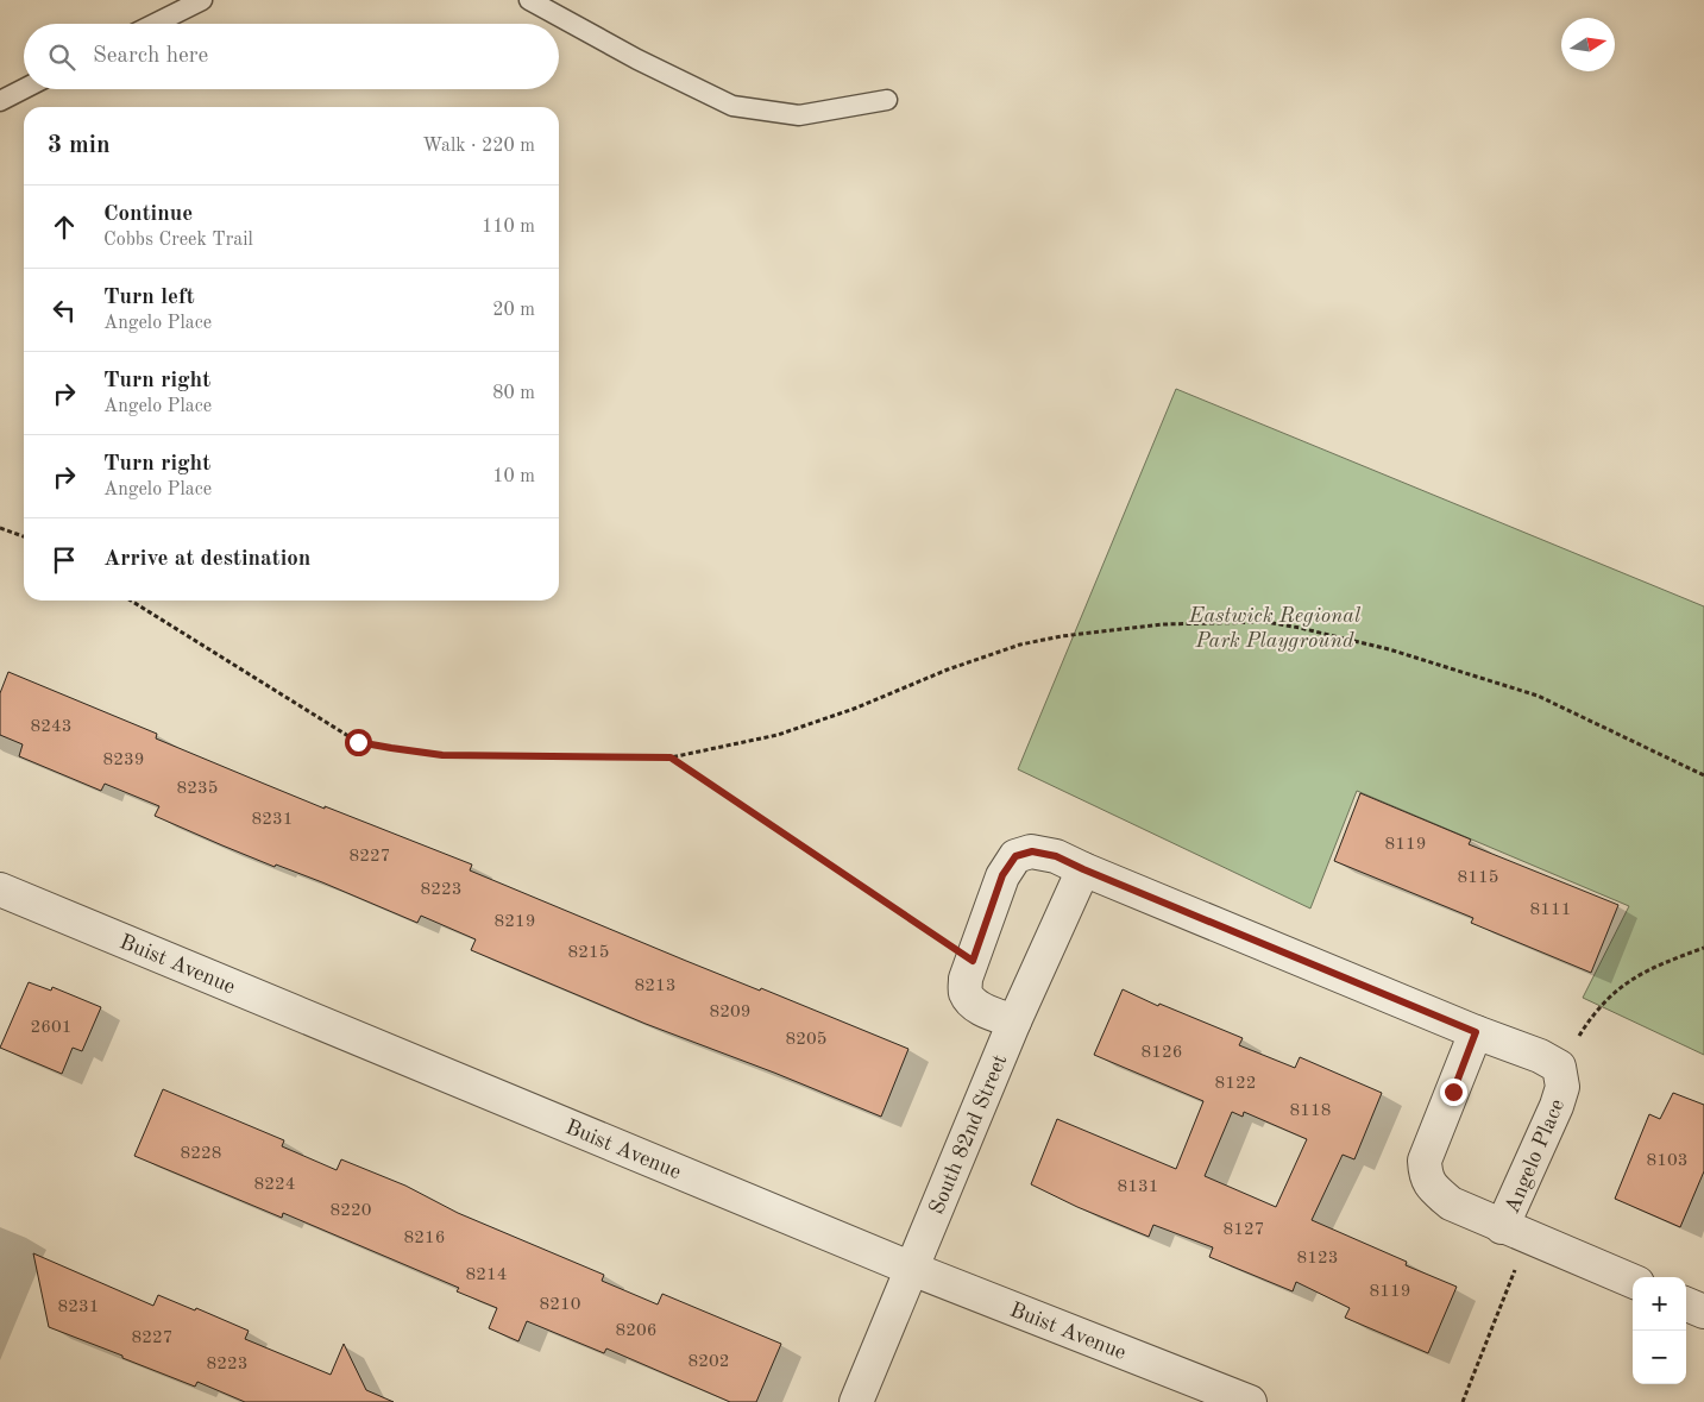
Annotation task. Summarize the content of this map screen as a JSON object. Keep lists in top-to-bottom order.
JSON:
{
  "streets": {
    "street": ["Buist Avenue", "South 82nd Street", "Angelo Place"]
  },
  "crossings": [
    ["Buist Avenue", "South 82nd Street"],
    ["South 82nd Street", "Angelo Place"]
  ],
  "parks": ["Eastwick Regional Park Playground"],
  "house_numbers": [
    "8243",
    "8239",
    "8235",
    "8231",
    "8119",
    "8227",
    "8115",
    "8223",
    "8111",
    "8219",
    "8215",
    "8213",
    "8209",
    "2601",
    "8205",
    "8126",
    "8122",
    "8118",
    "8228",
    "8103",
    "8224",
    "8131",
    "8220",
    "8127",
    "8216",
    "8123",
    "8214",
    "8119",
    "8210",
    "8231",
    "8206",
    "8227",
    "8202",
    "8223"
  ],
  "north": "right",
  "page": {
    "search": "Search here",
    "heading": ["3 min", "Walk · 220 m"],
    "list": [
      ["Continue", "Cobbs Creek Trail", "110 m"],
      ["Turn left", "Angelo Place", "20 m"],
      ["Turn right", "Angelo Place", "80 m"],
      ["Turn right", "Angelo Place", "10 m"],
      "Arrive at destination"
    ],
    "map_buttons": ["+", "−"]
  }
}
